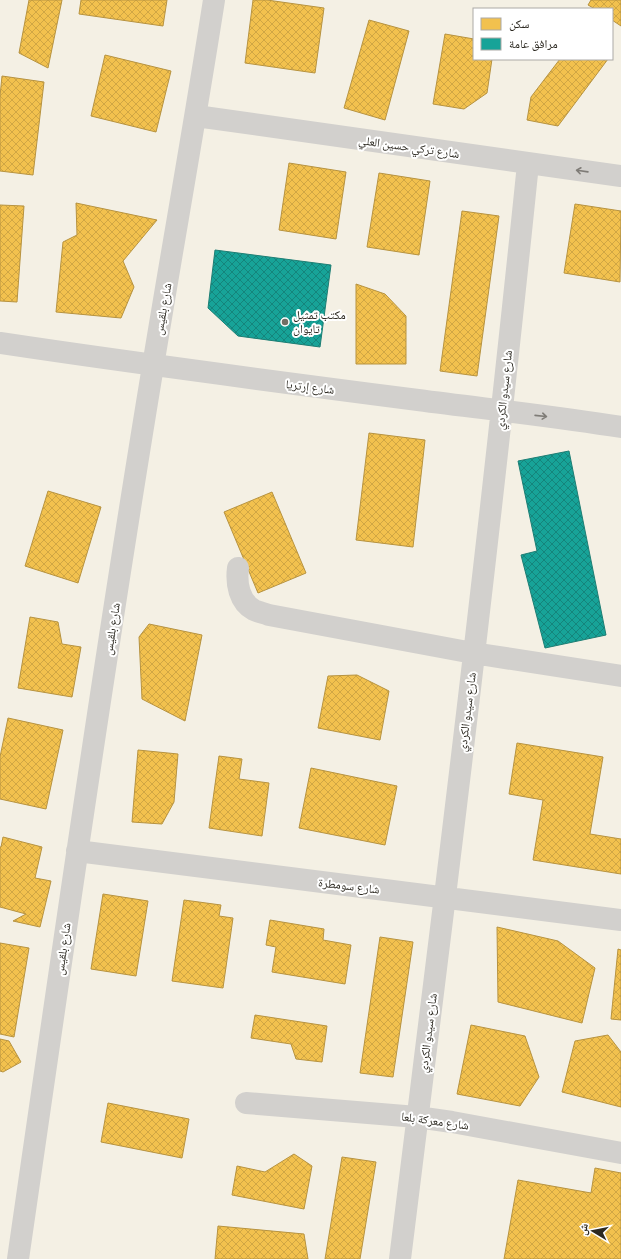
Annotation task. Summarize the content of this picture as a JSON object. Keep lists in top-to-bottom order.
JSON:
{
  "streets": {
    "street": [
      "شارع تركي حسين العلي",
      "شارع بلقيس",
      "شارع إرتريا",
      "شارع سيدو الكردي",
      "شارع سومطرة",
      "شارع معركة بلعا"
    ]
  },
  "crossings": [
    ["شارع تركي حسين العلي", "شارع بلقيس"],
    ["شارع تركي حسين العلي", "شارع سيدو الكردي"],
    ["شارع بلقيس", "شارع إرتريا"],
    ["شارع بلقيس", "شارع سومطرة"],
    ["شارع إرتريا", "شارع سيدو الكردي"],
    ["شارع سيدو الكردي", "شارع سومطرة"],
    ["شارع سيدو الكردي", "شارع معركة بلعا"]
  ],
  "places": ["مكتب تمثيل تايوان"],
  "legend": ["سكن", "مرافق عامة"],
  "north": "left"
}
